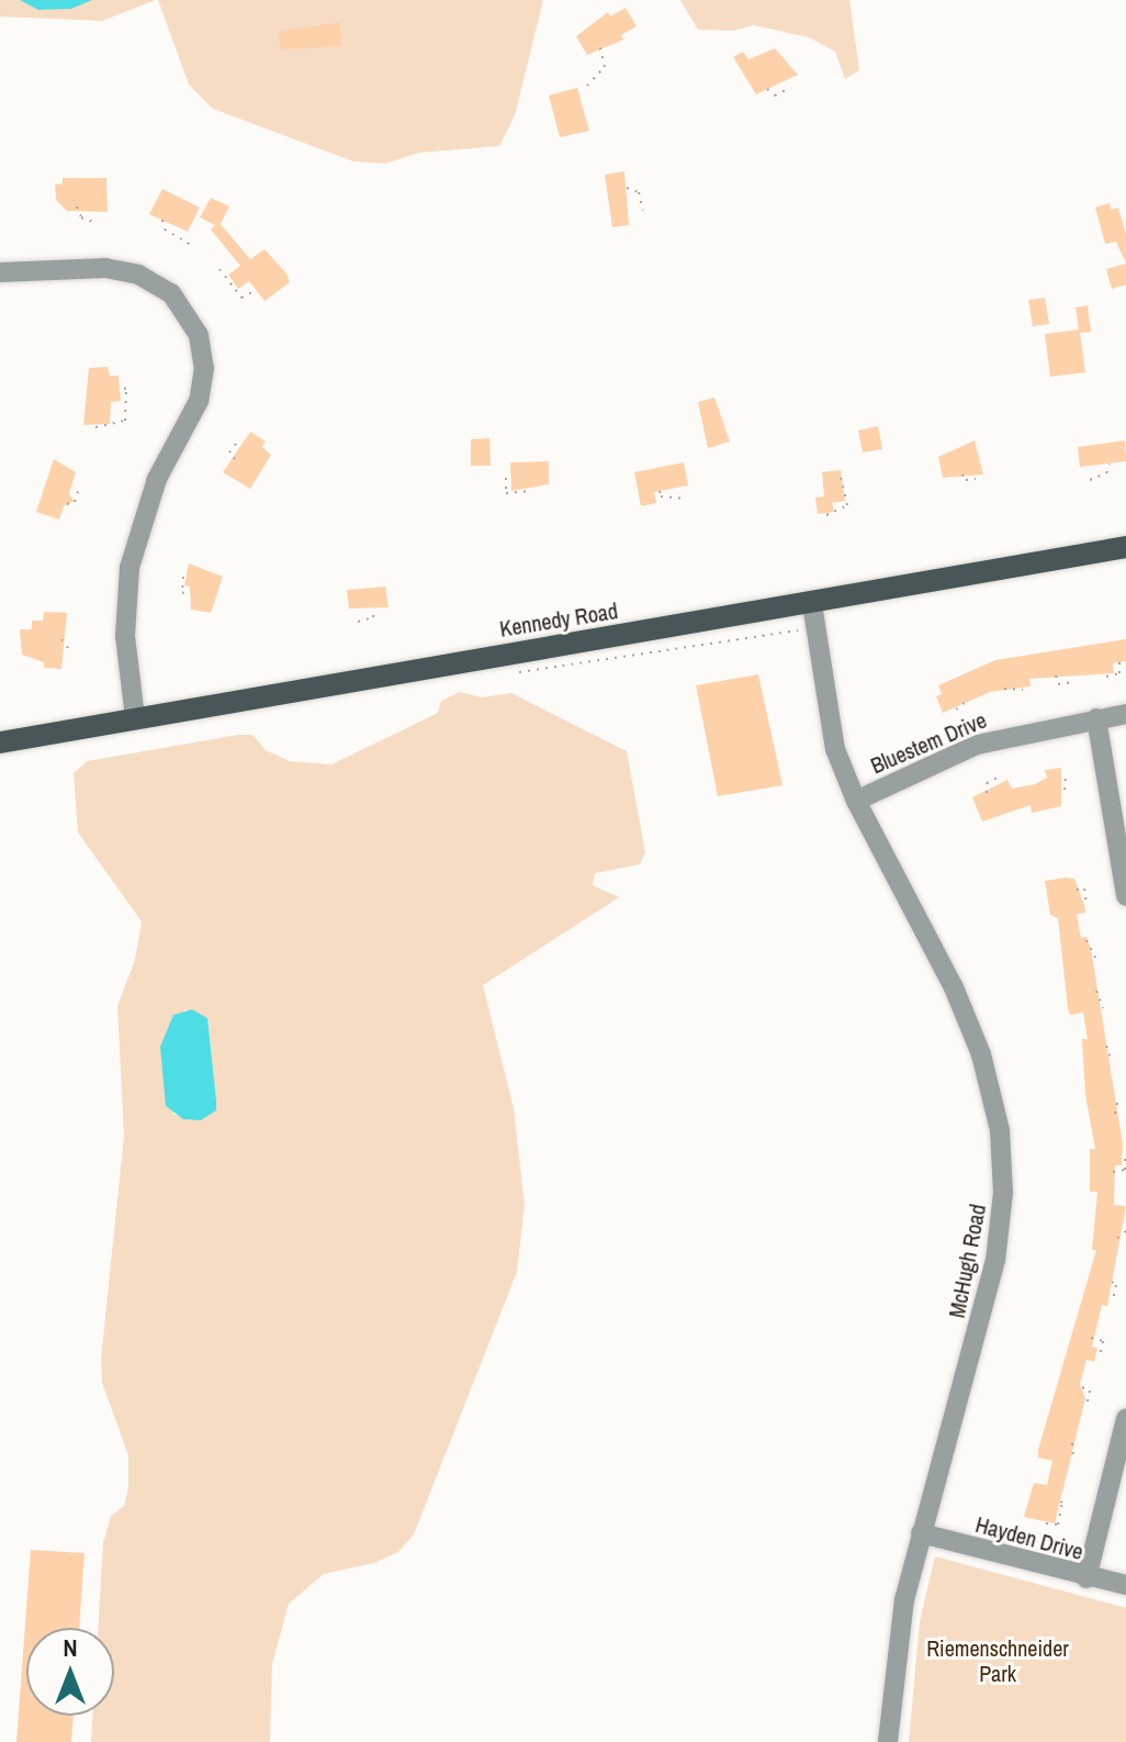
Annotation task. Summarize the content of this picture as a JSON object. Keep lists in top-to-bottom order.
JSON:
{
  "streets": {
    "main road": ["Kennedy Road"],
    "street": ["Bluestem Drive", "McHugh Road", "Hayden Drive"]
  },
  "crossings": [
    ["Kennedy Road", "McHugh Road"],
    ["Bluestem Drive", "McHugh Road"],
    ["McHugh Road", "Hayden Drive"]
  ],
  "parks": ["Riemenschneider Park"],
  "north": "top"
}
